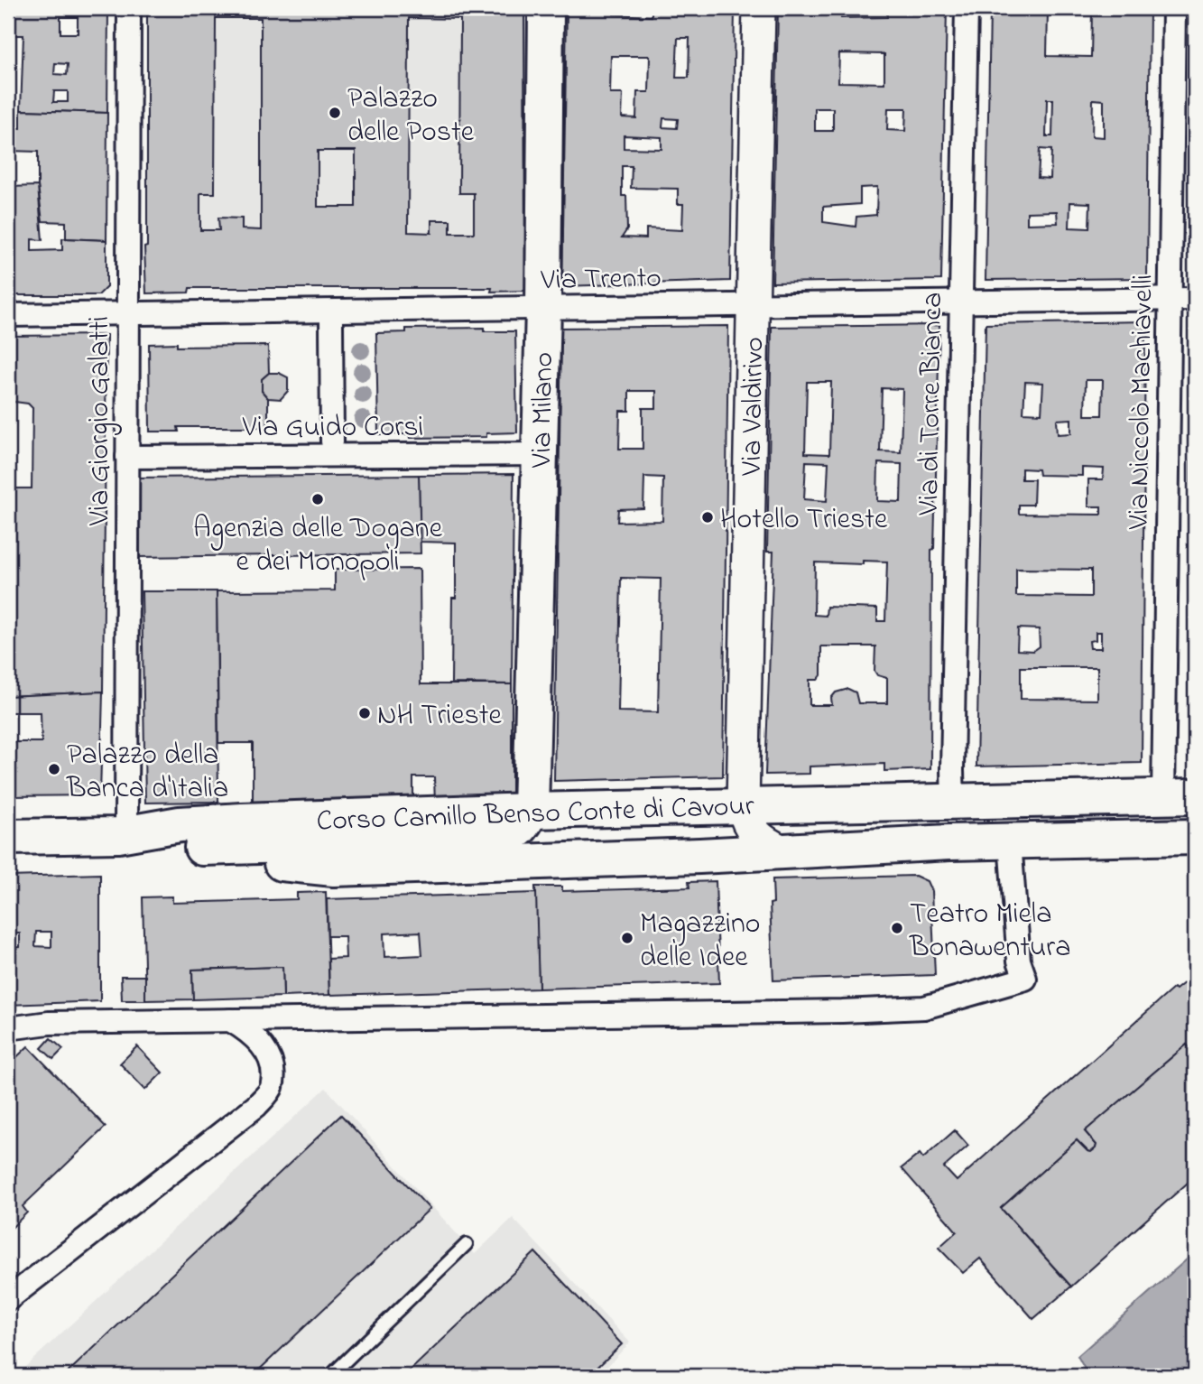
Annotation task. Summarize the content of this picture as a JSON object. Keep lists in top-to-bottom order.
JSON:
{
  "streets": {
    "main road": ["Via Valdirivo", "Via Milano", "Corso Camillo Benso Conte di Cavour"],
    "street": [
      "Via Trento",
      "Via Niccolò Machiavelli",
      "Via di Torre Bianca",
      "Via Giorgio Galatti",
      "Via Guido Corsi"
    ]
  },
  "crossings": [
    ["Via Trento", "Via Niccolò Machiavelli"],
    ["Via Trento", "Via di Torre Bianca"],
    ["Via Trento", "Via Valdirivo"],
    ["Via Trento", "Via Milano"],
    ["Via Trento", "Via Giorgio Galatti"],
    ["Via Niccolò Machiavelli", "Corso Camillo Benso Conte di Cavour"],
    ["Via di Torre Bianca", "Corso Camillo Benso Conte di Cavour"],
    ["Via Valdirivo", "Corso Camillo Benso Conte di Cavour"],
    ["Via Milano", "Via Guido Corsi"],
    ["Via Milano", "Corso Camillo Benso Conte di Cavour"],
    ["Via Giorgio Galatti", "Via Guido Corsi"],
    ["Via Giorgio Galatti", "Corso Camillo Benso Conte di Cavour"]
  ],
  "places": [
    "Palazzo delle Poste",
    "Agenzia delle Dogane e dei Monopoli",
    "Hotello Trieste",
    "NH Trieste",
    "Palazzo della Banca d'Italia",
    "Teatro Miela Bonawentura",
    "Magazzino delle Idee"
  ]
}
